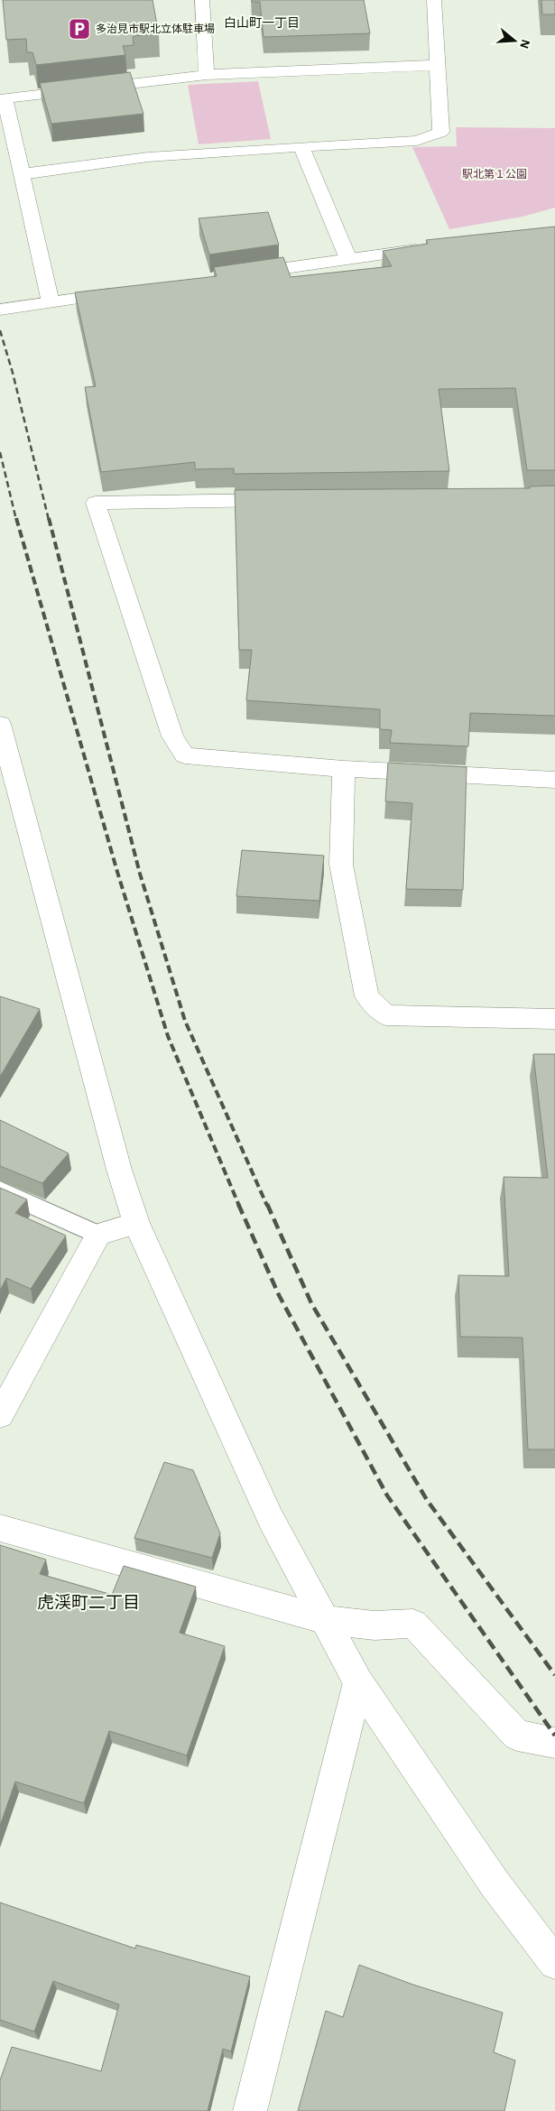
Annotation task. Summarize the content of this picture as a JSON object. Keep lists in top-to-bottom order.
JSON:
{
  "districts": ["白山町一丁目", "虎渓町二丁目"],
  "parks": ["駅北第１公園"],
  "places": {
    "parking": ["多治見市駅北立体駐車場"]
  },
  "north": "right"
}
